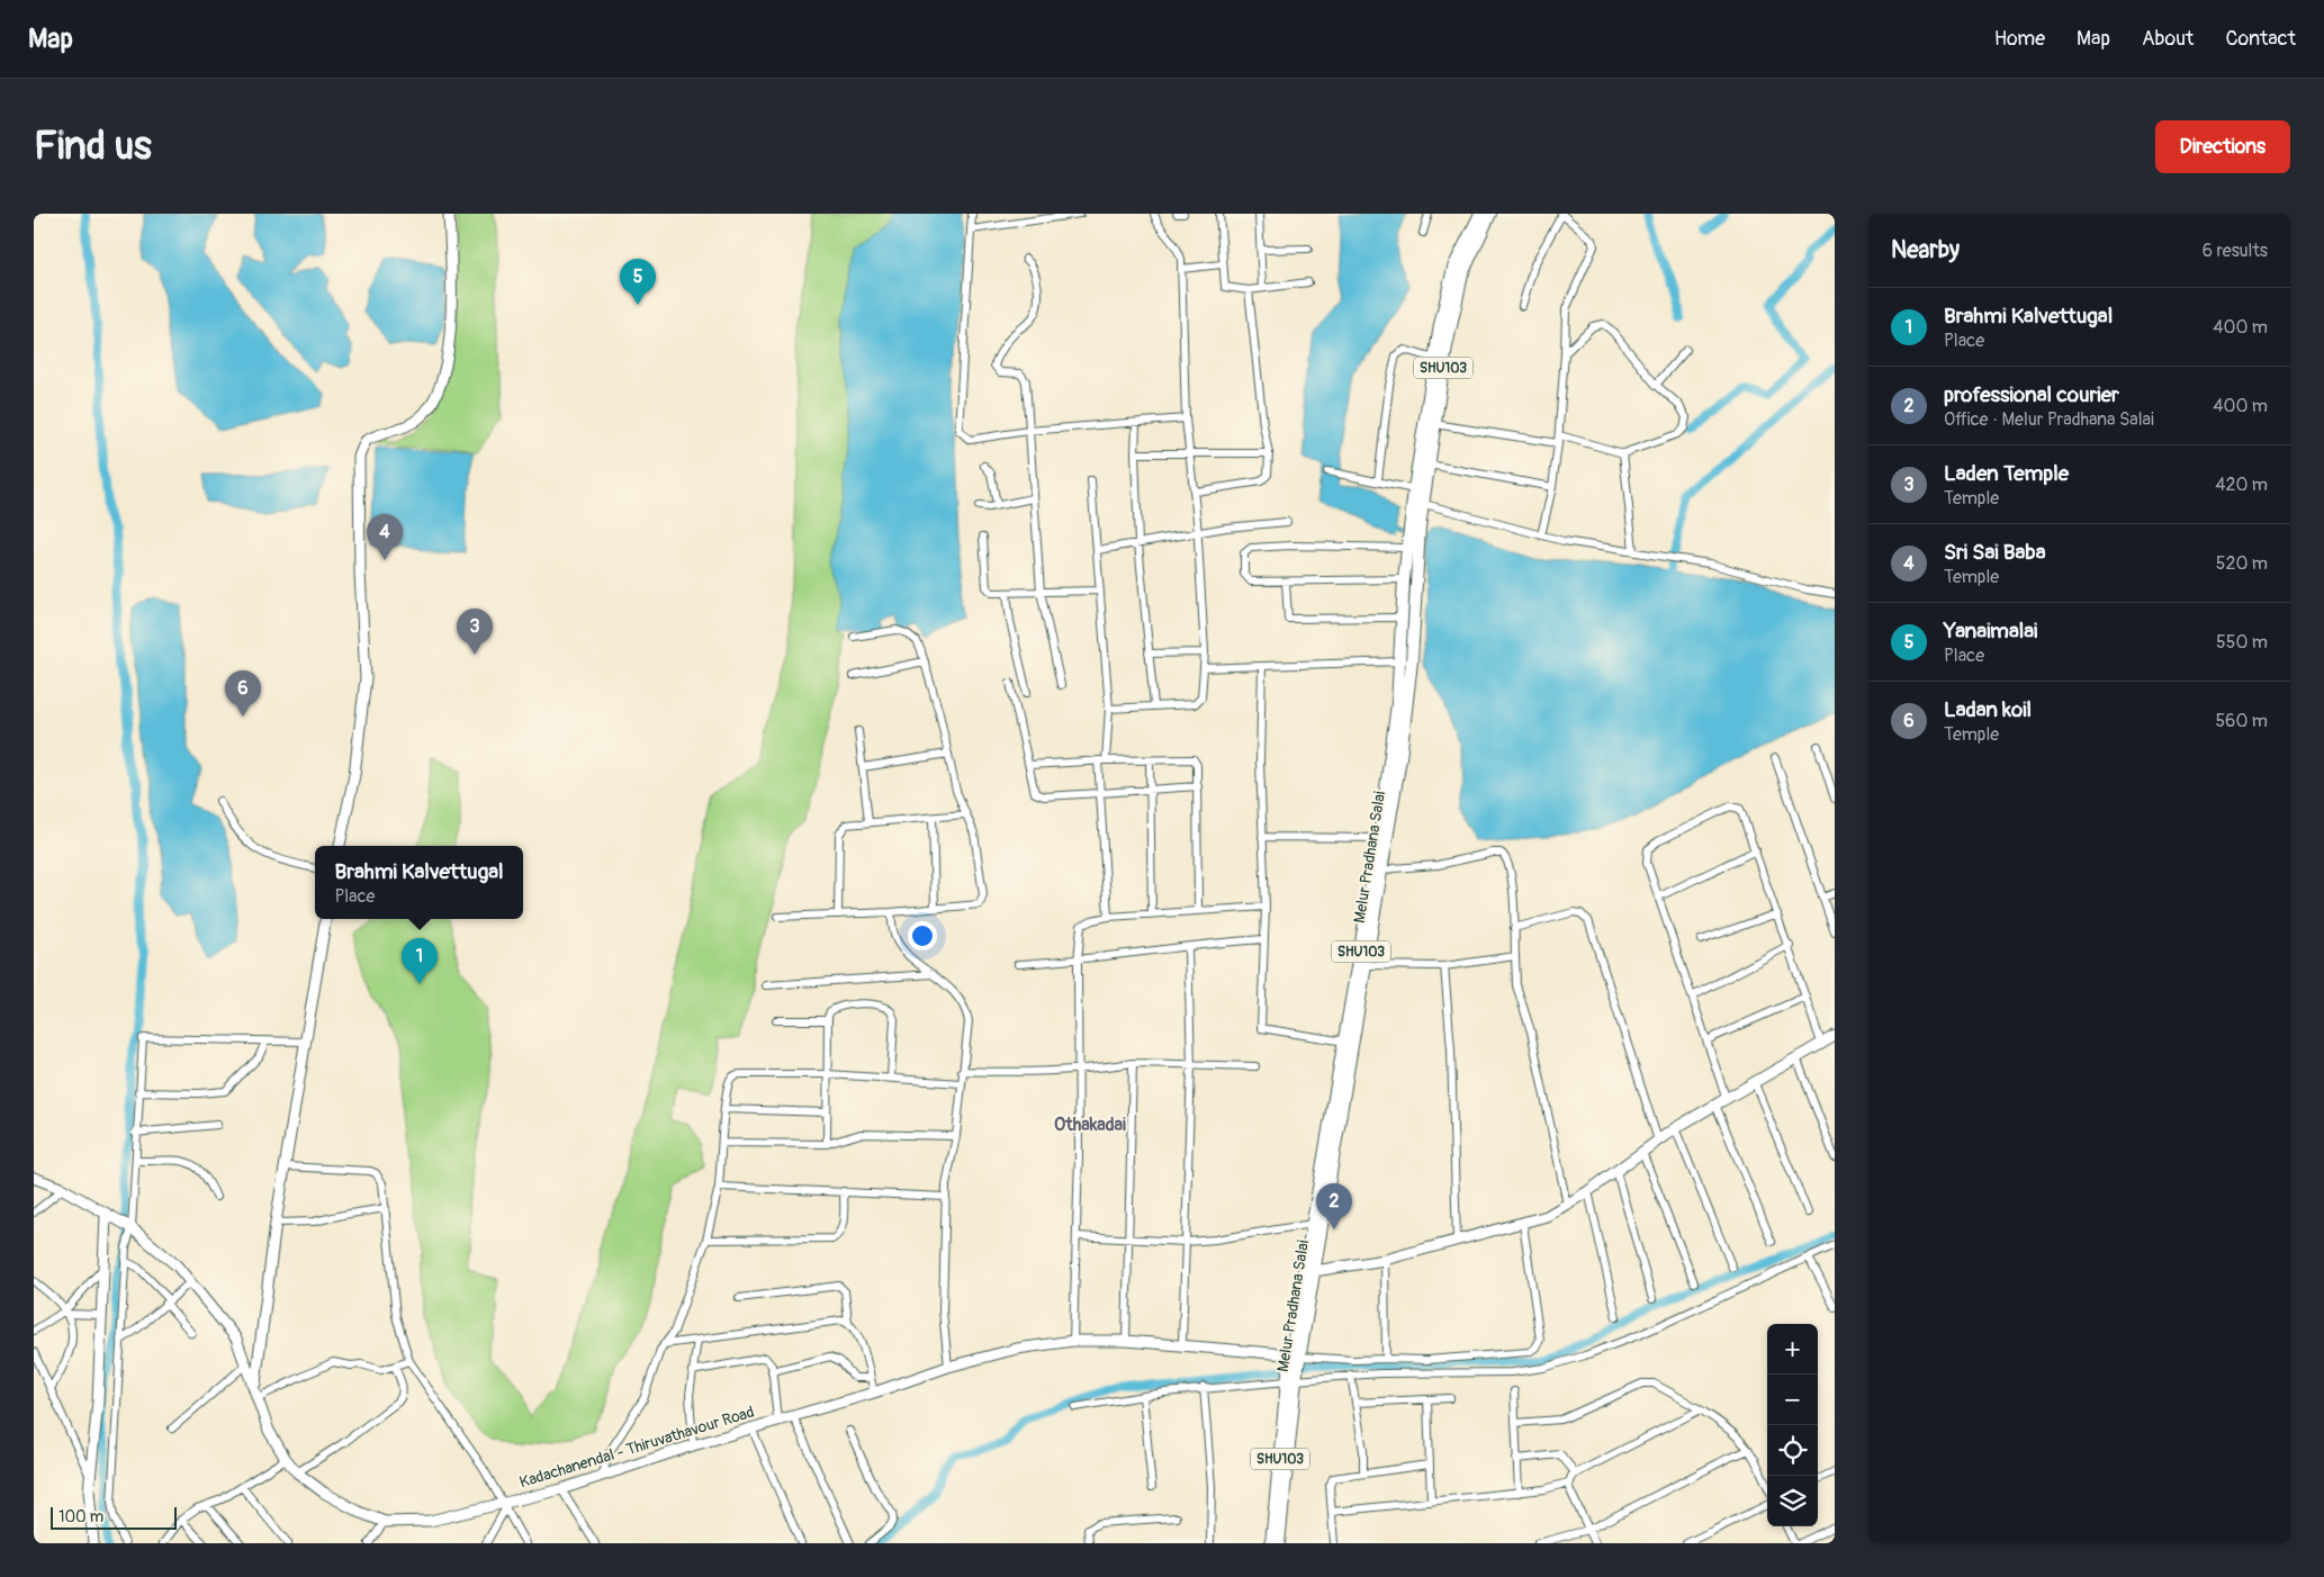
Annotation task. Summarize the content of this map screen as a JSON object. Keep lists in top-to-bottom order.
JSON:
{
  "streets": {
    "main road": ["SHU103", "Melur Pradhana Salai", "Kadachanendal - Thiruvathavour Road"]
  },
  "crossings": [
    ["Melur Pradhana Salai", "Kadachanendal - Thiruvathavour Road"]
  ],
  "districts": ["Othakadai"],
  "scale_bar": "100 m",
  "page": {
    "header": "Map",
    "nav": [
      "Home",
      "Map",
      "About",
      "Contact"
    ],
    "buttons": "Directions",
    "title": "Find us",
    "heading": ["Nearby", "6 results"],
    "pins": [
      "5",
      "4",
      "3",
      "6",
      "1",
      "2"
    ],
    "list": [
      {
        "mark": "1",
        "name": "Brahmi Kalvettugal",
        "note": "Place",
        "value": "400 m"
      },
      {
        "mark": "2",
        "name": "professional courier",
        "note": "Office · Melur Pradhana Salai",
        "value": "400 m"
      },
      {
        "mark": "3",
        "name": "Laden Temple",
        "note": "Temple",
        "value": "420 m"
      },
      {
        "mark": "4",
        "name": "Sri Sai Baba",
        "note": "Temple",
        "value": "520 m"
      },
      {
        "mark": "5",
        "name": "Yanaimalai",
        "note": "Place",
        "value": "550 m"
      },
      {
        "mark": "6",
        "name": "Ladan koil",
        "note": "Temple",
        "value": "560 m"
      }
    ],
    "popup": ["Brahmi Kalvettugal", "Place"],
    "map_buttons": ["+", "−"],
    "scale": "100 m"
  }
}
